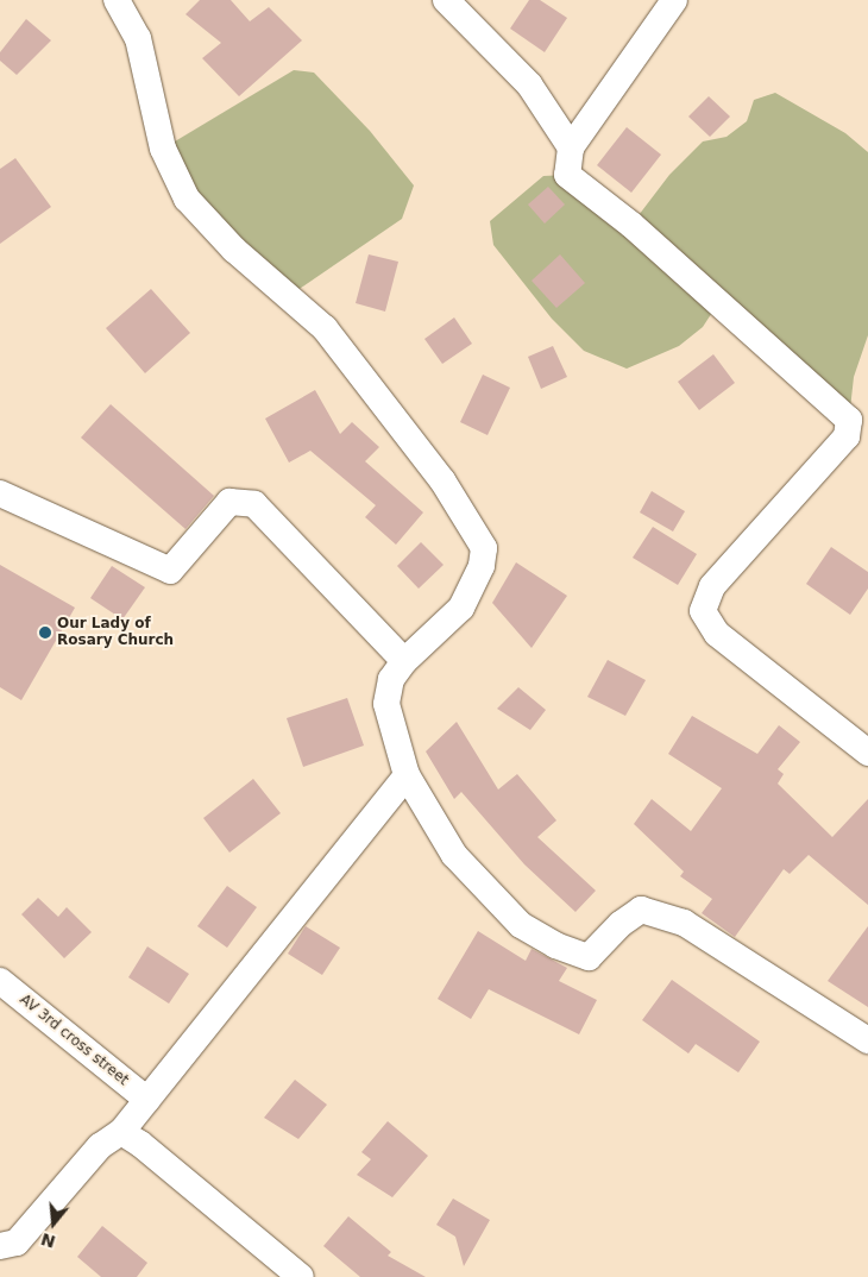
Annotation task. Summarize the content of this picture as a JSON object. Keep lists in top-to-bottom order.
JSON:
{
  "streets": {
    "street": ["AV 3rd cross street"]
  },
  "places": ["Our Lady of Rosary Church"],
  "north": "bottom"
}
